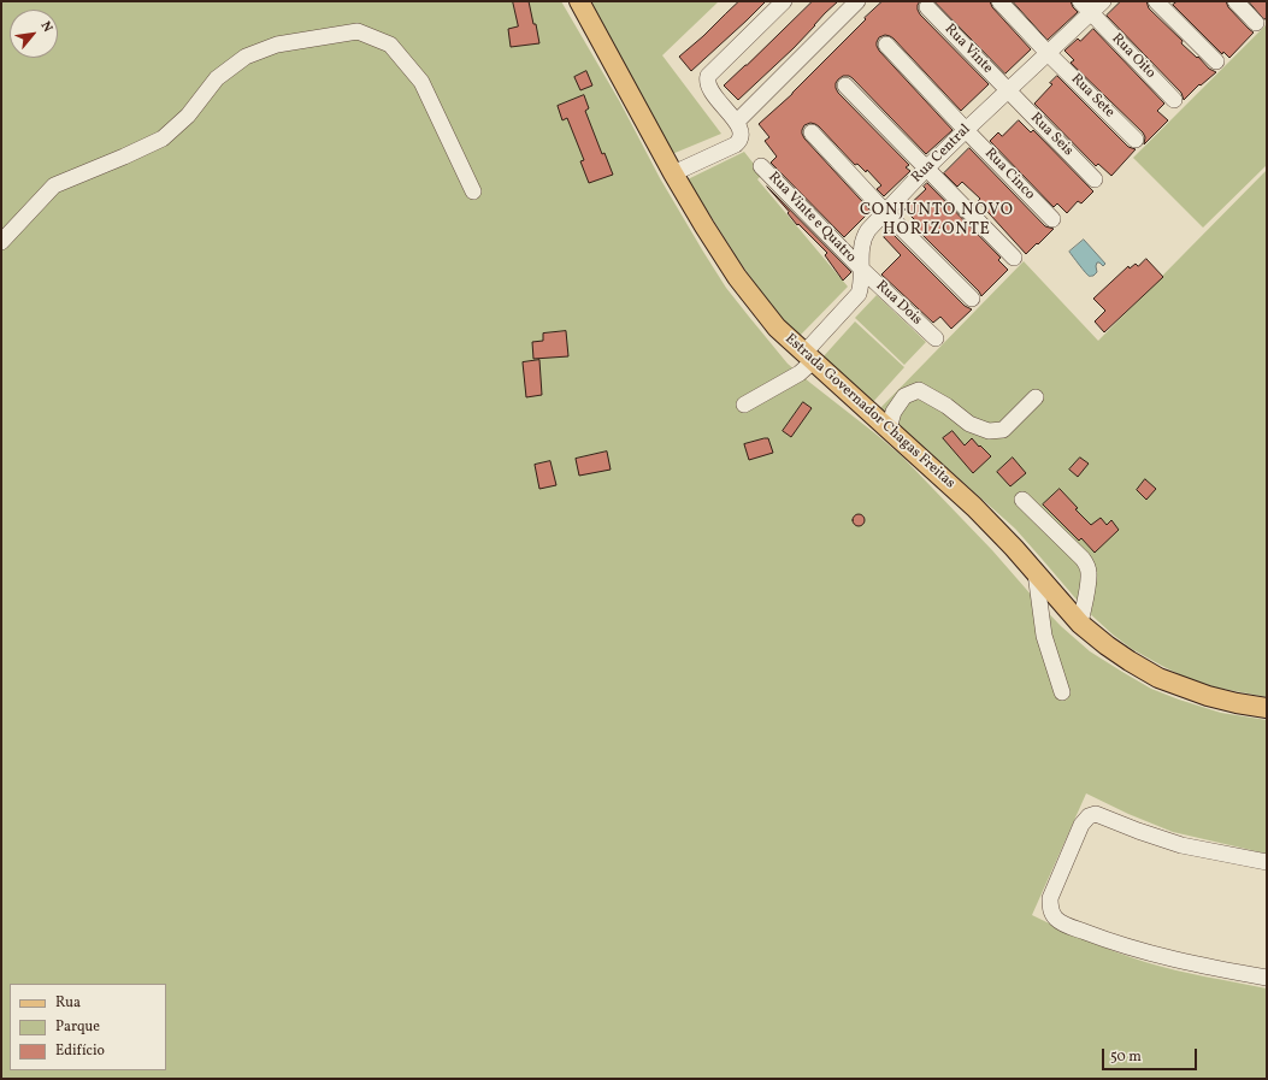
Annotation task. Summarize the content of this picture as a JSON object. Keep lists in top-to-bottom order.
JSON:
{
  "streets": {
    "main road": ["Estrada Governador Chagas Freitas"],
    "street": [
      "Rua Vinte",
      "Rua Oito",
      "Rua Sete",
      "Rua Seis",
      "Rua Central",
      "Rua Cinco",
      "Rua Vinte e Quatro",
      "Rua Dois"
    ]
  },
  "crossings": [
    ["Rua Vinte", "Rua Seis"],
    ["Rua Vinte", "Rua Central"],
    ["Rua Oito", "Rua Central"],
    ["Rua Sete", "Rua Central"],
    ["Rua Seis", "Rua Central"],
    ["Rua Central", "Rua Cinco"],
    ["Rua Central", "Rua Vinte e Quatro"],
    ["Rua Central", "Rua Dois"],
    ["Rua Central", "Estrada Governador Chagas Freitas"],
    ["Rua Vinte e Quatro", "Rua Dois"]
  ],
  "districts": ["CONJUNTO NOVO HORIZONTE"],
  "legend": ["Rua", "Parque", "Edifício"],
  "scale_bar": "50 m",
  "north": "top right"
}
